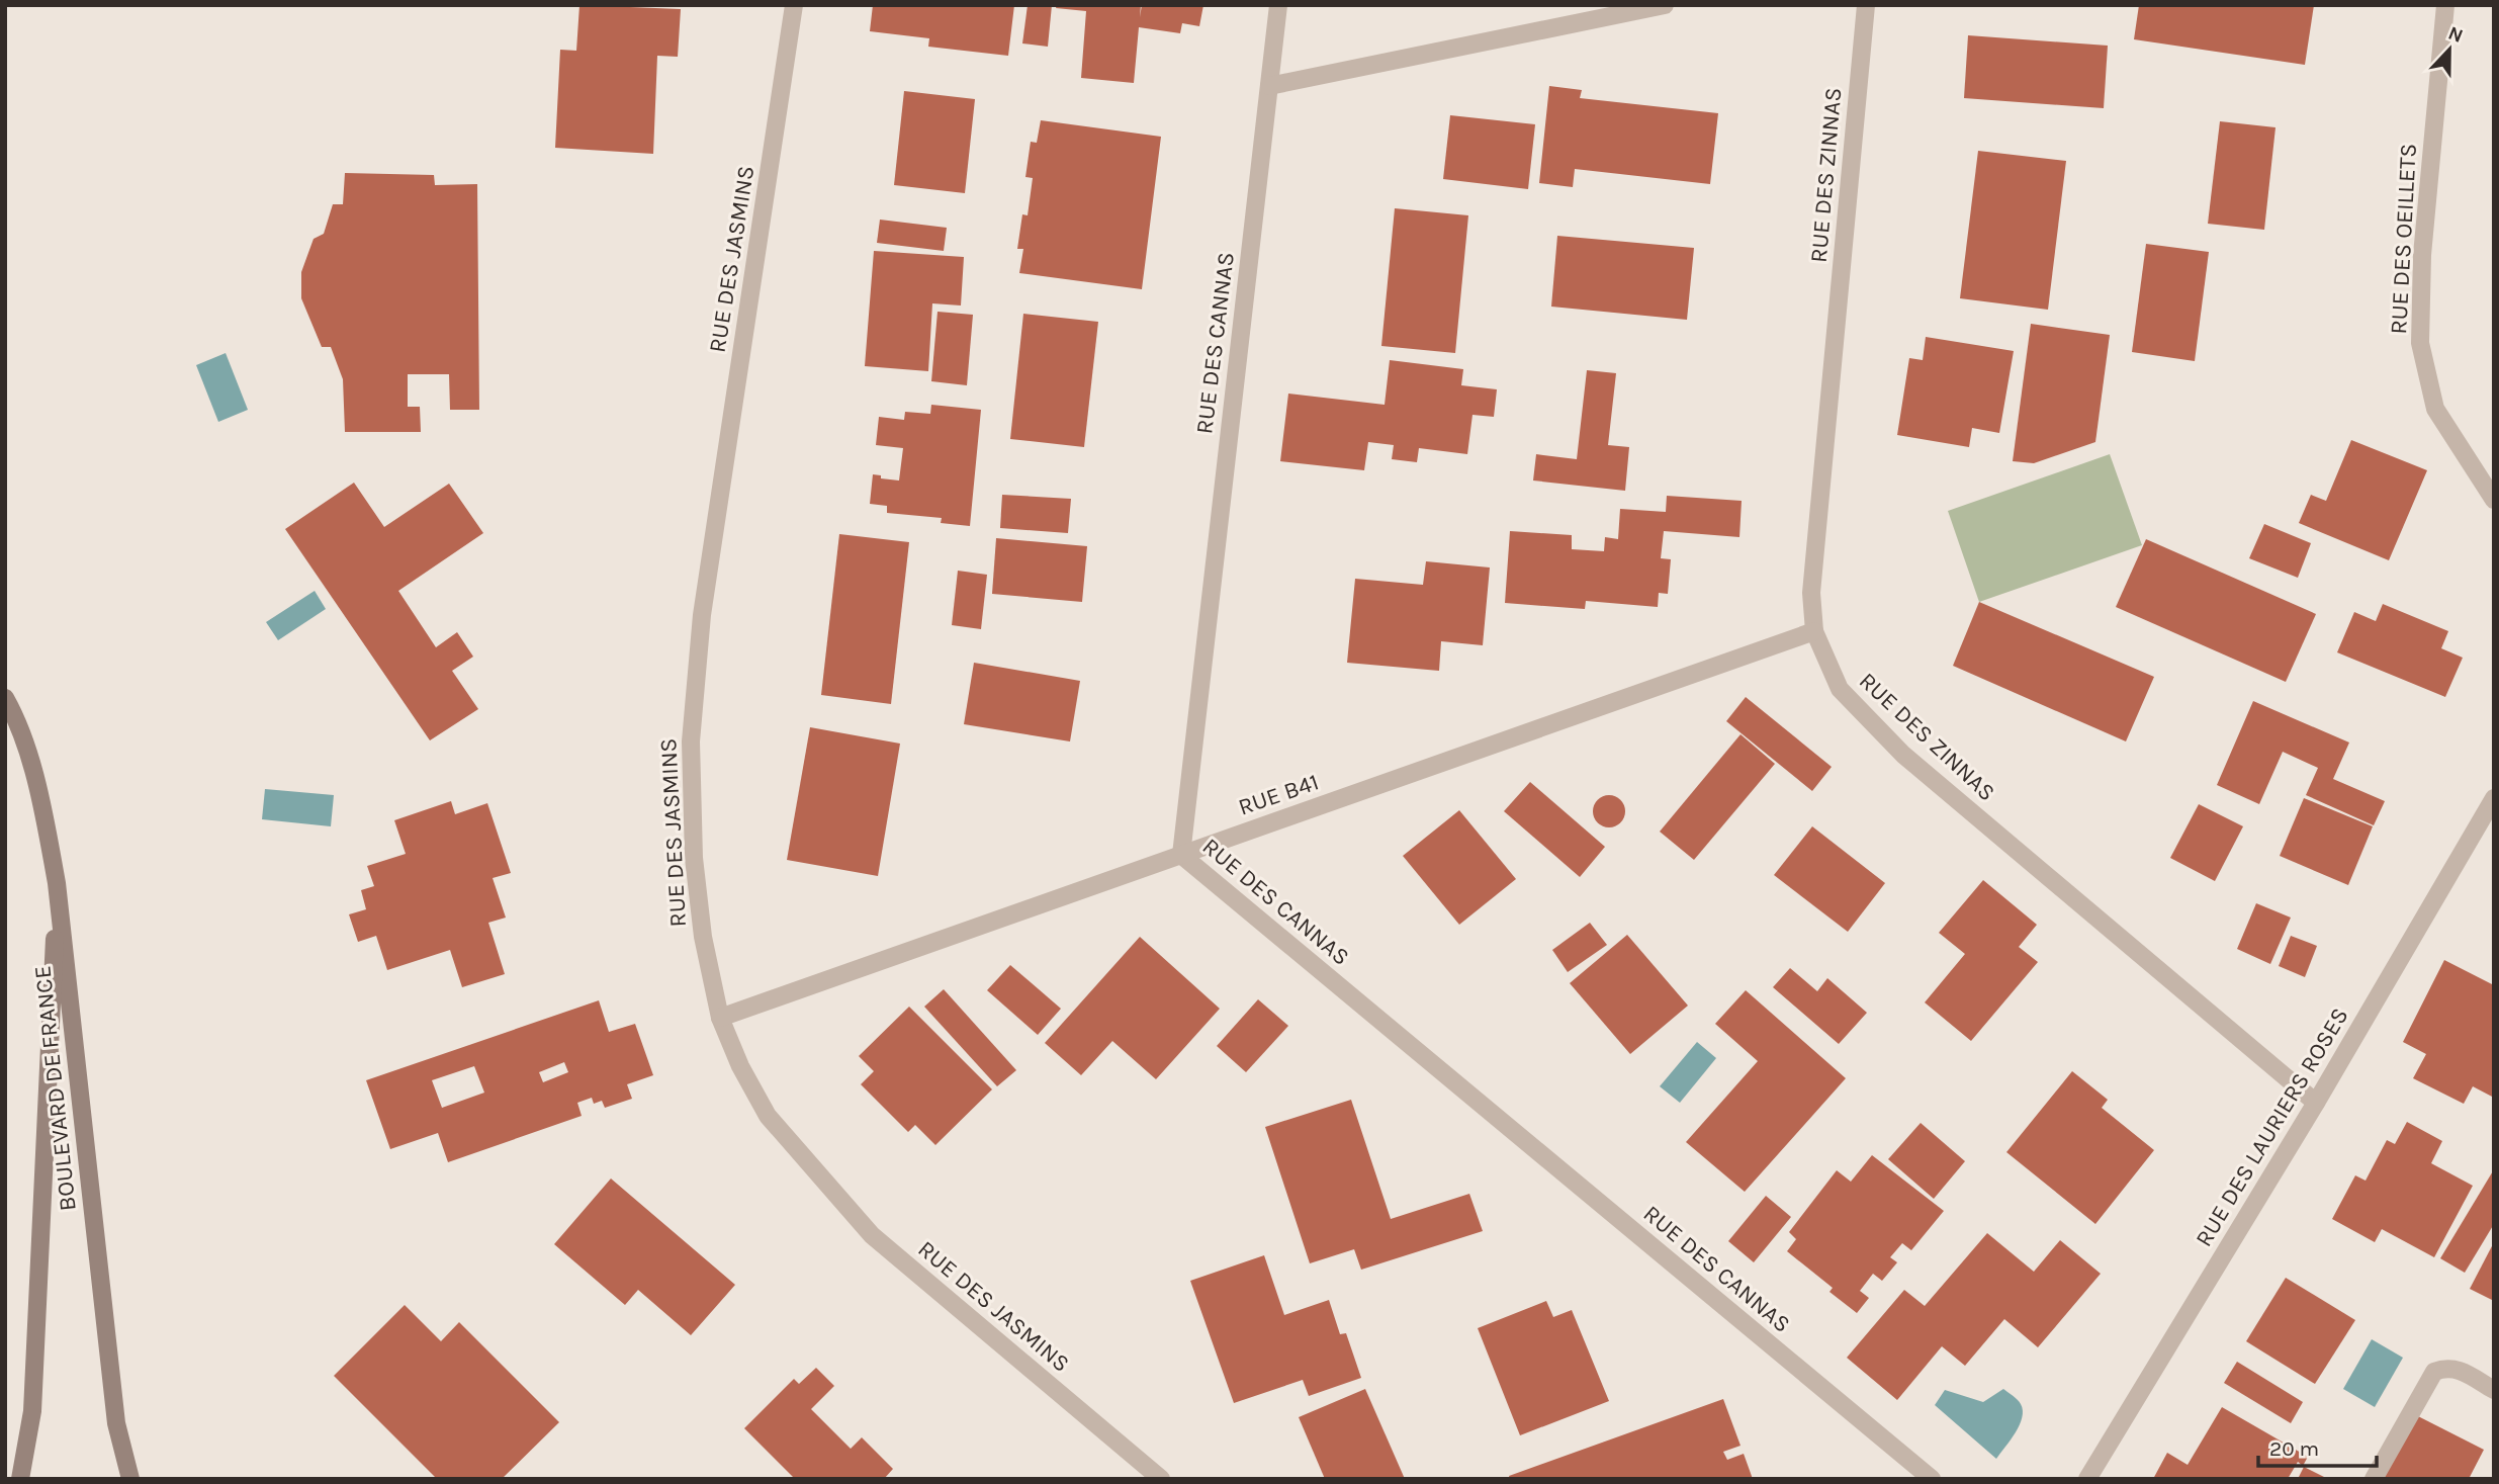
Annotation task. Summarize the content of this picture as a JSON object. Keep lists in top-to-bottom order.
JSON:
{
  "streets": {
    "main road": ["BOULEVARD DE FRANCE"],
    "street": [
      "RUE DES ZINNAS",
      "RUE DES OEILLETS",
      "RUE DES JASMINS",
      "RUE DES CANNAS",
      "RUE B41",
      "RUE DES LAURIERS ROSES"
    ]
  },
  "crossings": [
    ["RUE DES ZINNAS", "RUE B41"],
    ["RUE DES ZINNAS", "RUE DES LAURIERS ROSES"],
    ["RUE DES JASMINS", "RUE B41"],
    ["RUE DES CANNAS", "RUE B41"]
  ],
  "scale_bar": "20 m",
  "north": "top"
}
